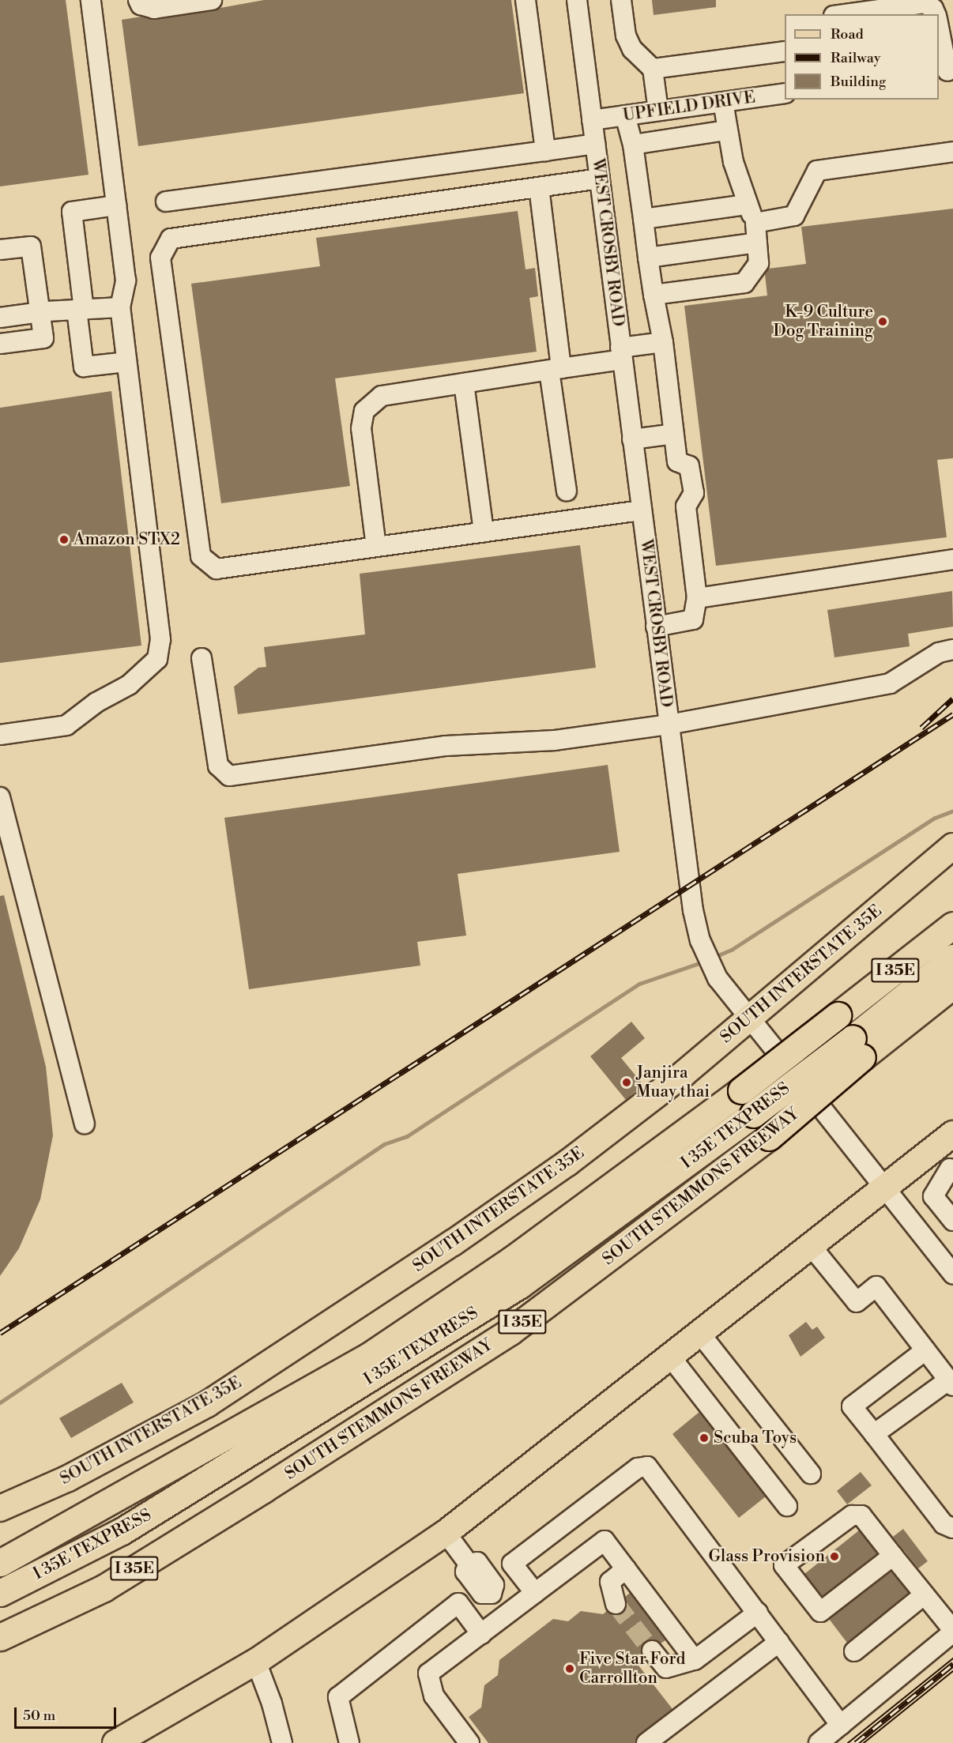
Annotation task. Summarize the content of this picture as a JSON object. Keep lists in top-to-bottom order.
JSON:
{
  "streets": {
    "highway": ["I 35E", "I 35E TEXPRESS", "SOUTH STEMMONS FREEWAY"],
    "main road": ["SOUTH INTERSTATE 35E"],
    "street": ["UPFIELD DRIVE", "WEST CROSBY ROAD"]
  },
  "crossings": [
    ["UPFIELD DRIVE", "WEST CROSBY ROAD"],
    ["WEST CROSBY ROAD", "SOUTH INTERSTATE 35E"],
    ["I 35E TEXPRESS", "SOUTH STEMMONS FREEWAY"]
  ],
  "places": [
    "K-9 Culture Dog Training",
    "Amazon STX2",
    "Janjira Muay thai",
    "Scuba Toys",
    "Glass Provision",
    "Five Star Ford Carrollton"
  ],
  "legend": ["Road", "Railway", "Building"],
  "scale_bar": "50 m"
}
